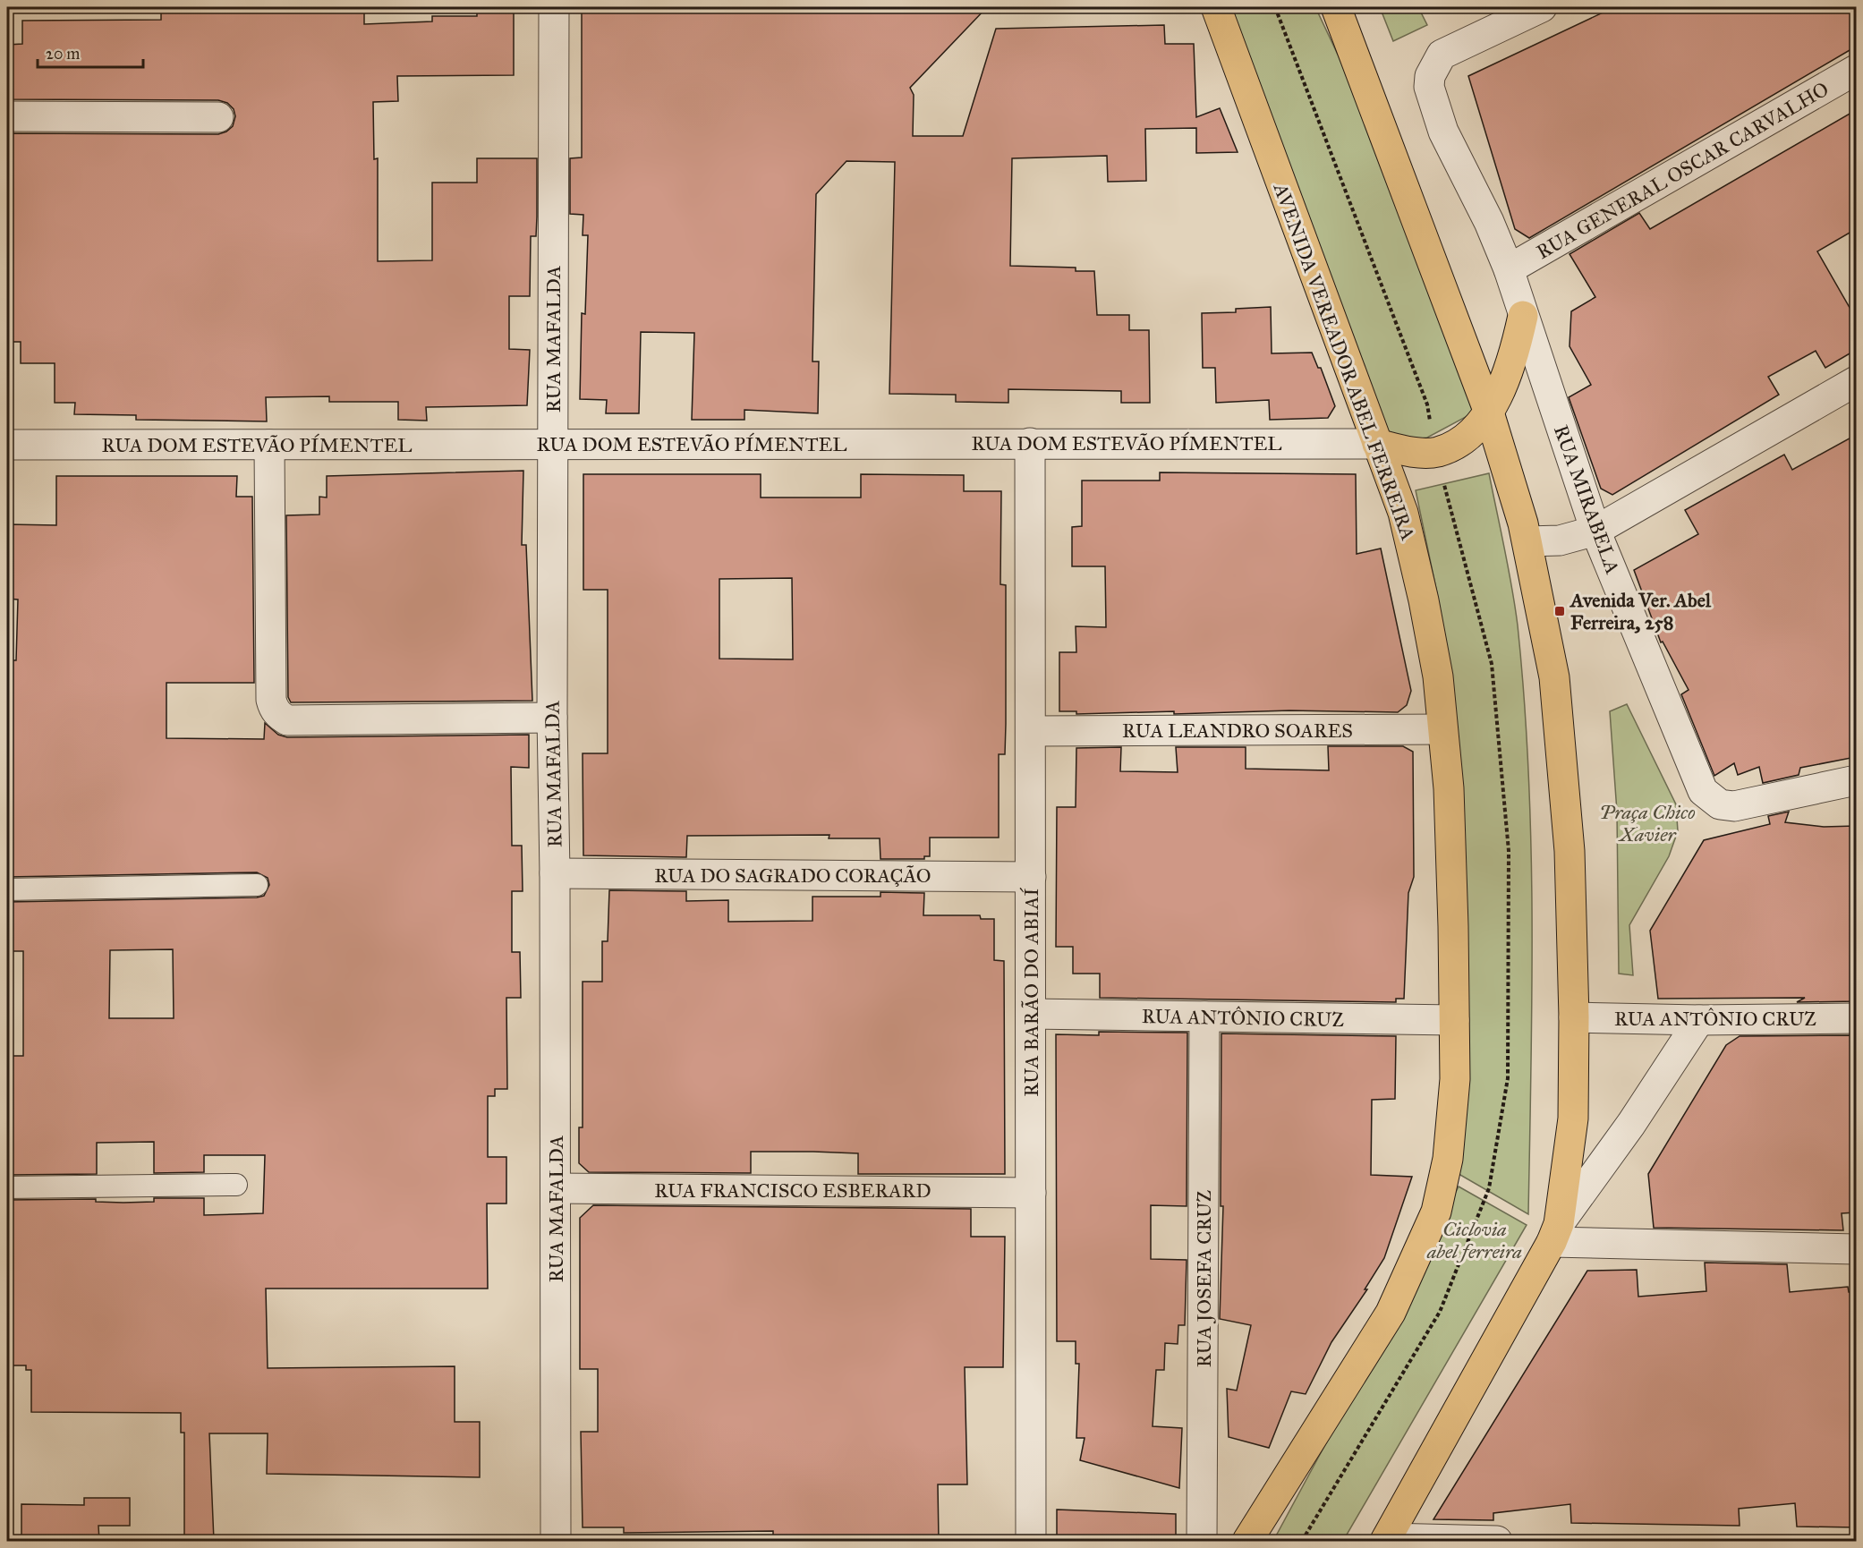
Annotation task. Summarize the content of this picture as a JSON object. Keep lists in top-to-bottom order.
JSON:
{
  "streets": {
    "main road": ["AVENIDA VEREADOR ABEL FERREIRA"],
    "street": [
      "RUA GENERAL OSCAR CARVALHO",
      "RUA MAFALDA",
      "RUA DOM ESTEVÃO PÍMENTEL",
      "RUA MIRABELA",
      "RUA LEANDRO SOARES",
      "RUA DO SAGRADO CORAÇÃO",
      "RUA BARÃO DO ABIAÍ",
      "RUA ANTÔNIO CRUZ",
      "RUA FRANCISCO ESBERARD",
      "RUA JOSEFA CRUZ"
    ]
  },
  "crossings": [
    ["RUA GENERAL OSCAR CARVALHO", "RUA MIRABELA"],
    ["RUA MAFALDA", "RUA DOM ESTEVÃO PÍMENTEL"],
    ["RUA MAFALDA", "RUA DO SAGRADO CORAÇÃO"],
    ["RUA MAFALDA", "RUA FRANCISCO ESBERARD"],
    ["AVENIDA VEREADOR ABEL FERREIRA", "RUA DOM ESTEVÃO PÍMENTEL"],
    ["AVENIDA VEREADOR ABEL FERREIRA", "RUA LEANDRO SOARES"],
    ["AVENIDA VEREADOR ABEL FERREIRA", "RUA ANTÔNIO CRUZ"],
    ["RUA DOM ESTEVÃO PÍMENTEL", "RUA BARÃO DO ABIAÍ"],
    ["RUA LEANDRO SOARES", "RUA BARÃO DO ABIAÍ"],
    ["RUA DO SAGRADO CORAÇÃO", "RUA BARÃO DO ABIAÍ"],
    ["RUA BARÃO DO ABIAÍ", "RUA ANTÔNIO CRUZ"],
    ["RUA BARÃO DO ABIAÍ", "RUA FRANCISCO ESBERARD"],
    ["RUA ANTÔNIO CRUZ", "RUA JOSEFA CRUZ"]
  ],
  "parks": ["Praça Chico Xavier", "Ciclovia abel ferreira"],
  "places": {
    "transit": ["Avenida Ver. Abel Ferreira, 258"]
  },
  "scale_bar": "20 m"
}
